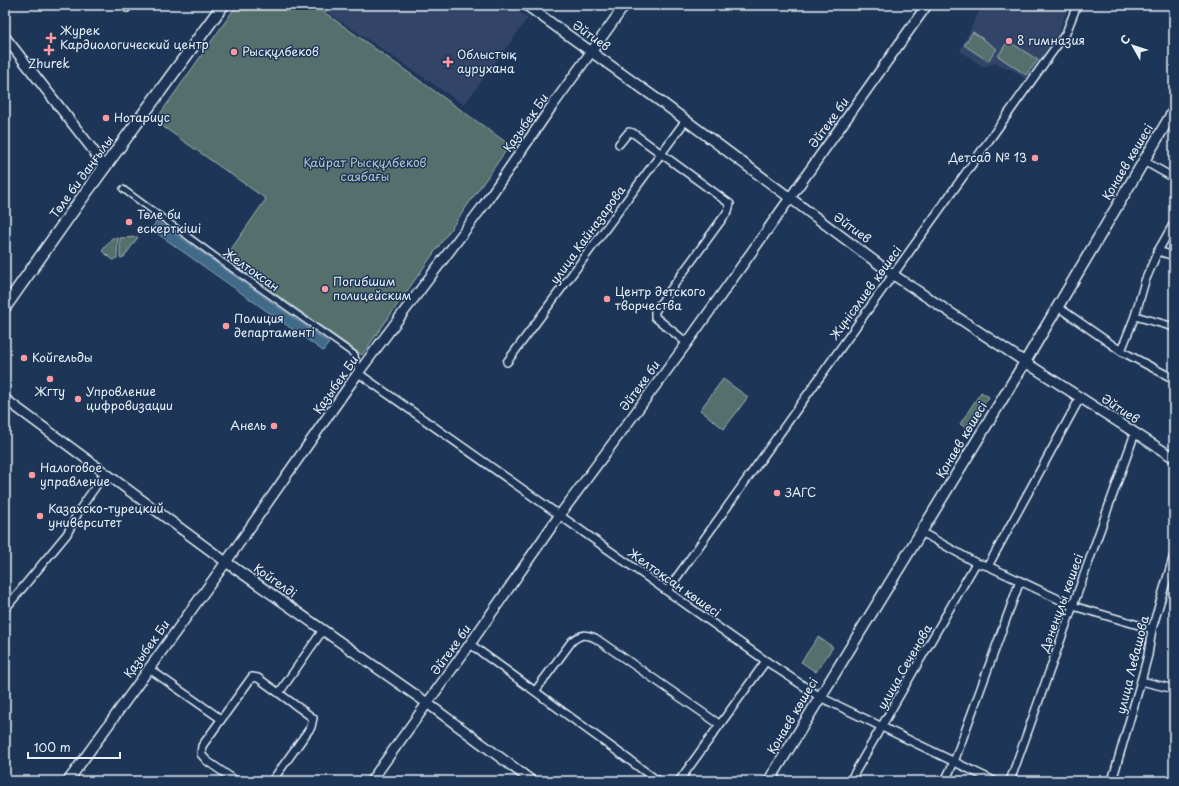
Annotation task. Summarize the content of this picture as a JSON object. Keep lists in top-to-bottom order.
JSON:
{
  "streets": {
    "main road": ["Қонаев көшесі", "Төле би даңғылы"],
    "street": [
      "Әйтиев",
      "Қазыбек Би",
      "Әйтеке би",
      "улица Кайназарова",
      "Желтоксан",
      "Жүнісәлиев көшесі",
      "Қойгелді",
      "Желтоқсан көшесі",
      "Дәненұлы көшесі",
      "улица Левашова",
      "улица Сеченова"
    ]
  },
  "crossings": [
    ["Әйтиев", "Қазыбек Би"],
    ["Әйтиев", "Әйтеке би"],
    ["Әйтиев", "Қонаев көшесі"],
    ["Әйтиев", "улица Кайназарова"],
    ["Әйтиев", "Жүнісәлиев көшесі"],
    ["Әйтиев", "Дәненұлы көшесі"],
    ["Қазыбек Би", "Желтоксан"],
    ["Қазыбек Би", "Қойгелді"],
    ["Қазыбек Би", "Желтоқсан көшесі"],
    ["Әйтеке би", "Қойгелді"],
    ["Әйтеке би", "Желтоқсан көшесі"],
    ["Қонаев көшесі", "Желтоқсан көшесі"],
    ["Желтоксан", "Желтоқсан көшесі"],
    ["Жүнісәлиев көшесі", "Желтоқсан көшесі"],
    ["Желтоқсан көшесі", "улица Сеченова"]
  ],
  "parks": ["Қайрат Рысқұлбеков саябағы"],
  "places": {
    "health": ["Журек Кардиологический центр", "Zhurek", "Облыстық аурухана"],
    "other": [
      "8 гимназия",
      "Рысқұлбеков",
      "Нотариус",
      "Детсад № 13",
      "Төле би ескерткіші",
      "Погибшим полицейским",
      "Центр детского творчества",
      "Полиция департаменті",
      "Койгельды",
      "Жгту",
      "Упровление цифровизации",
      "Анель",
      "Налоговое управление",
      "ЗАГС",
      "Казахско-турецкий университет"
    ]
  },
  "scale_bar": "100 m",
  "north": "top left"
}
